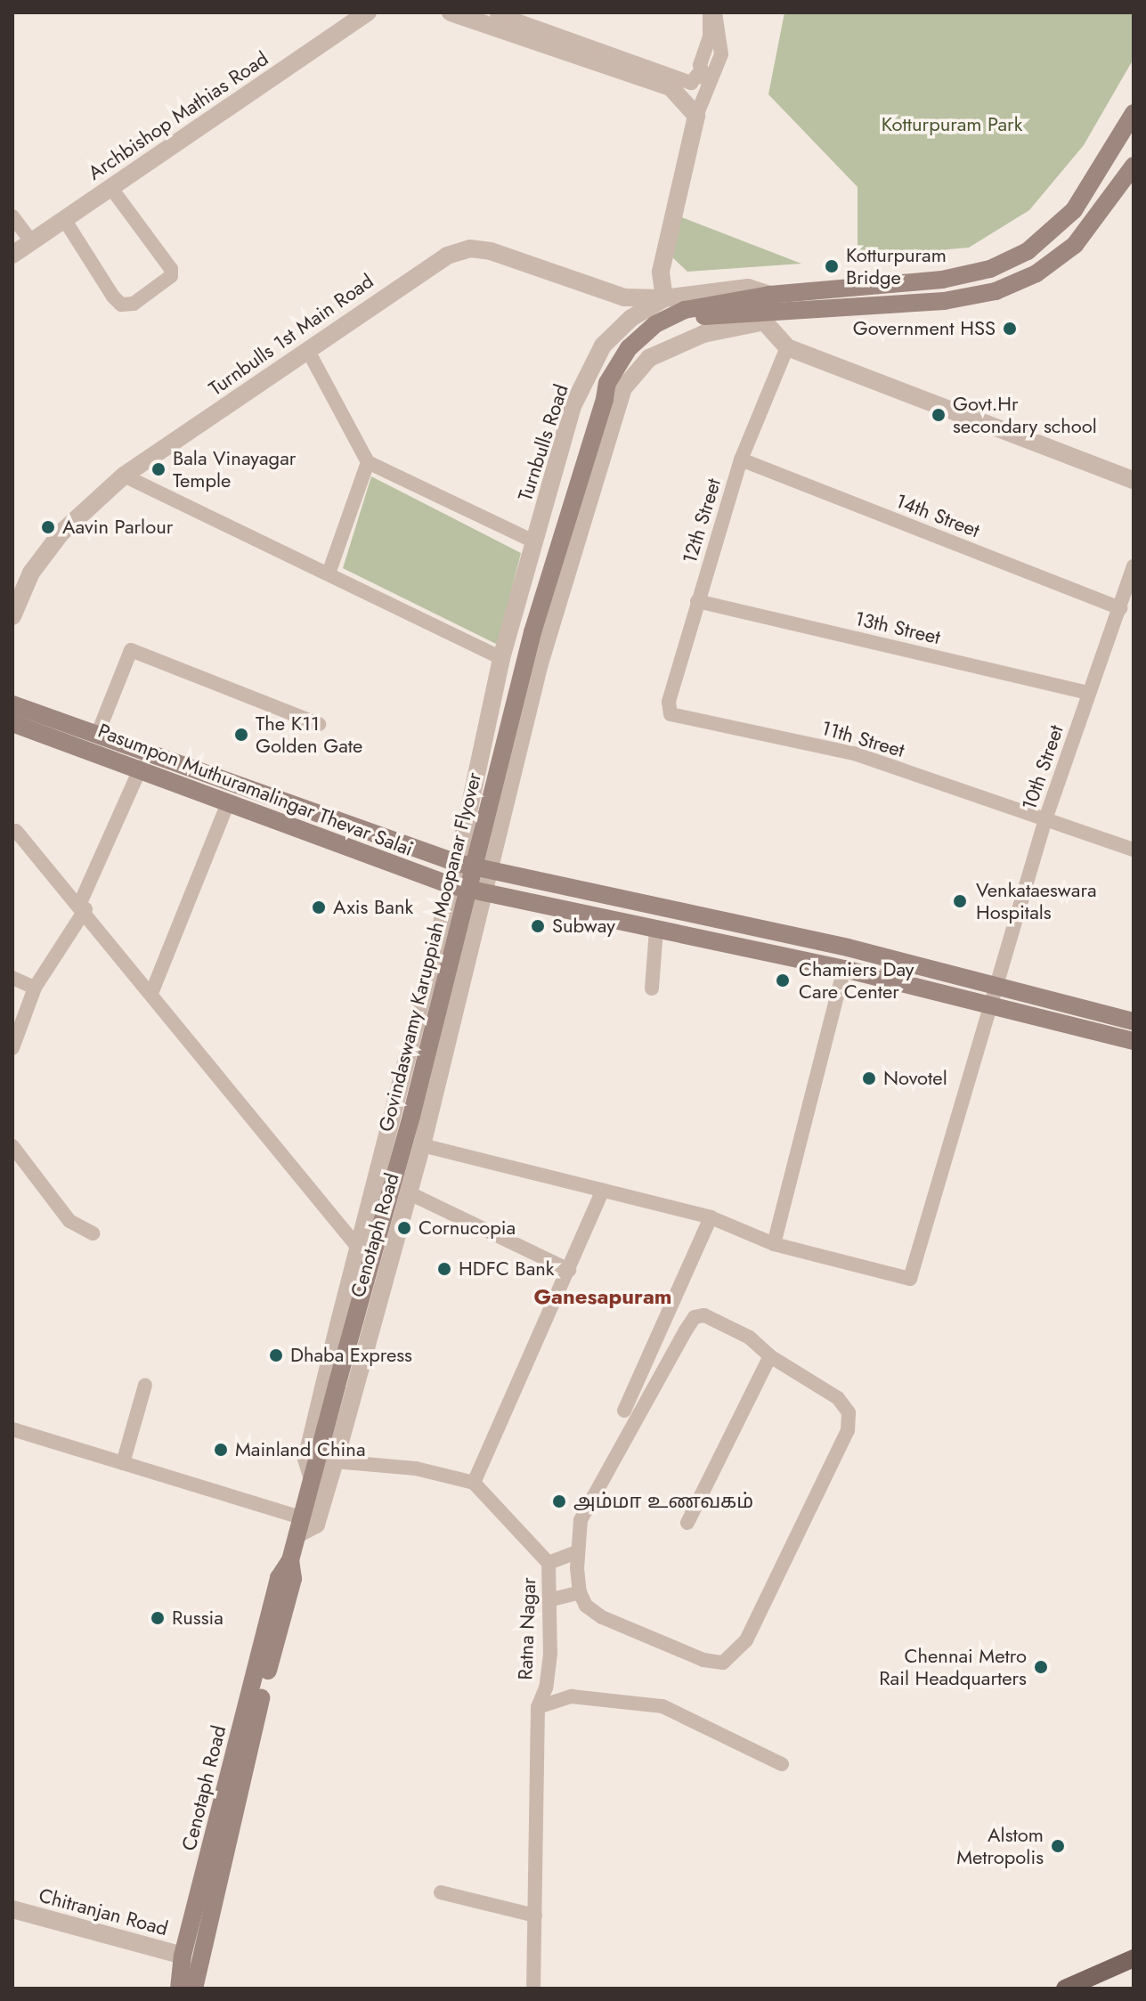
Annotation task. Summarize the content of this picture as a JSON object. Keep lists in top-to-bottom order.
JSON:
{
  "streets": {
    "main road": [
      "Turnbulls Road",
      "Pasumpon Muthuramalingar Thevar Salai",
      "Govindaswamy Karuppiah Moopanar Flyover",
      "Cenotaph Road"
    ],
    "street": [
      "Archbishop Mathias Road",
      "Turnbulls 1st Main Road",
      "14th Street",
      "12th Street",
      "13th Street",
      "11th Street",
      "10th Street",
      "Ratna Nagar",
      "Chitranjan Road"
    ]
  },
  "crossings": [
    ["Turnbulls 1st Main Road", "Turnbulls Road"],
    ["Turnbulls Road", "Pasumpon Muthuramalingar Thevar Salai"],
    ["Turnbulls Road", "Govindaswamy Karuppiah Moopanar Flyover"],
    ["Turnbulls Road", "Cenotaph Road"],
    ["14th Street", "12th Street"],
    ["14th Street", "10th Street"],
    ["12th Street", "13th Street"],
    ["12th Street", "11th Street"],
    ["13th Street", "10th Street"],
    ["11th Street", "10th Street"],
    ["10th Street", "Pasumpon Muthuramalingar Thevar Salai"],
    ["Pasumpon Muthuramalingar Thevar Salai", "Cenotaph Road"],
    ["Govindaswamy Karuppiah Moopanar Flyover", "Cenotaph Road"],
    ["Cenotaph Road", "Chitranjan Road"]
  ],
  "districts": ["Ganesapuram"],
  "parks": ["Kotturpuram Park"],
  "places": [
    "Kotturpuram Bridge",
    "Government HSS",
    "Govt.Hr secondary school",
    "Bala Vinayagar Temple",
    "Aavin Parlour",
    "The K11 Golden Gate",
    "Venkataeswara Hospitals",
    "Axis Bank",
    "Subway",
    "Chamiers Day Care Center",
    "Novotel",
    "Cornucopia",
    "HDFC Bank",
    "Dhaba Express",
    "Mainland China",
    "அம்மா உணவகம்",
    "Russia",
    "Chennai Metro Rail Headquarters",
    "Alstom Metropolis"
  ]
}
